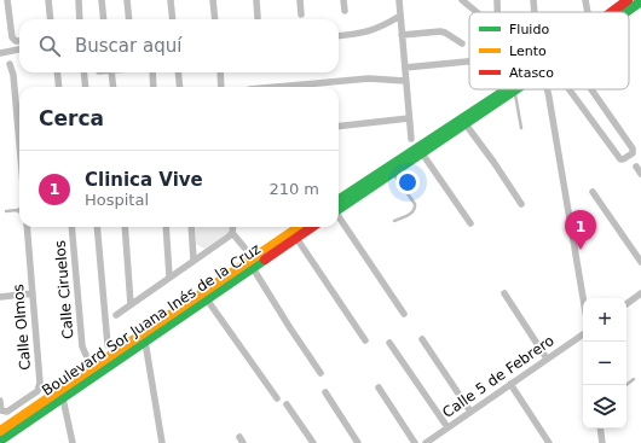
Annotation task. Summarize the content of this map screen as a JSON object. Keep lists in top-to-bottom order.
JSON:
{
  "streets": {
    "main road": ["Boulevard Sor Juana Inés de la Cruz"],
    "street": ["Calle Ciruelos", "Calle Olmos", "Calle 5 de Febrero"]
  },
  "legend": ["Fluido", "Lento", "Atasco"],
  "page": {
    "search": "Buscar aquí",
    "heading": "Cerca",
    "list": [
      {
        "mark": "1",
        "name": "Clinica Vive",
        "note": "Hospital",
        "value": "210 m"
      }
    ],
    "pins": "1",
    "map_buttons": ["+", "−"]
  }
}
